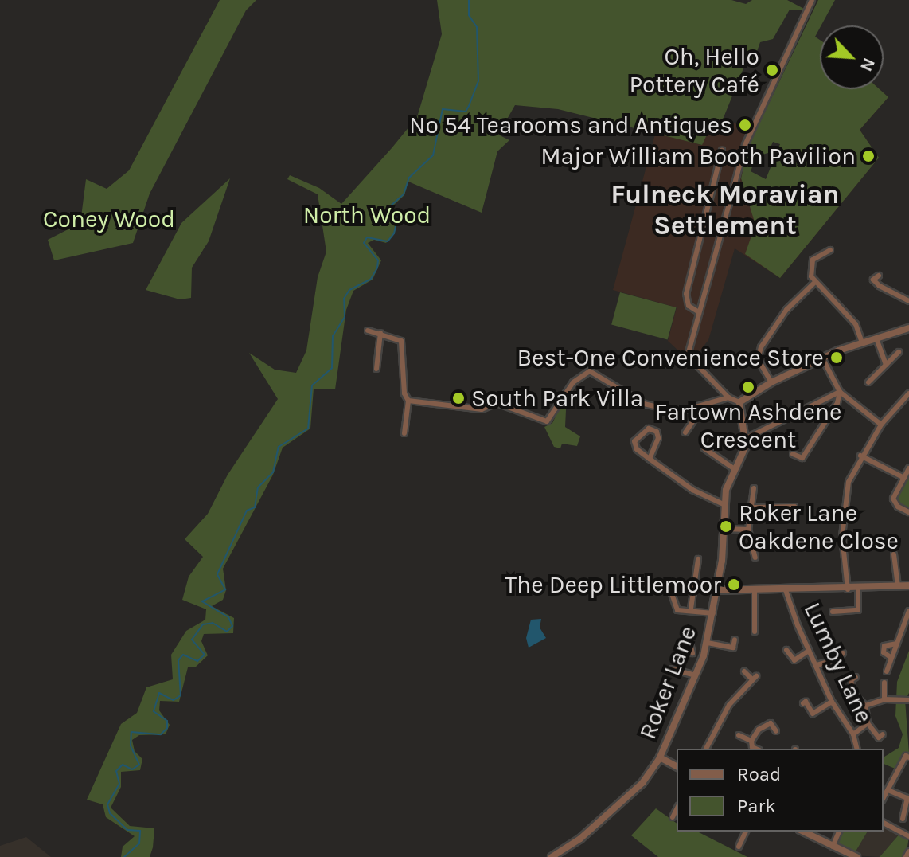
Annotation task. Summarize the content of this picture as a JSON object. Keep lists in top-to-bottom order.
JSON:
{
  "streets": {
    "street": ["Lumby Lane", "Roker Lane"]
  },
  "districts": ["Fulneck Moravian Settlement"],
  "parks": ["North Wood", "Coney Wood"],
  "places": [
    "Oh, Hello Pottery Café",
    "No 54 Tearooms and Antiques",
    "Major William Booth Pavilion",
    "Best-One Convenience Store",
    "Fartown Ashdene Crescent",
    "South Park Villa",
    "Roker Lane Oakdene Close",
    "The Deep Littlemoor"
  ],
  "legend": ["Road", "Park"],
  "north": "bottom right"
}
